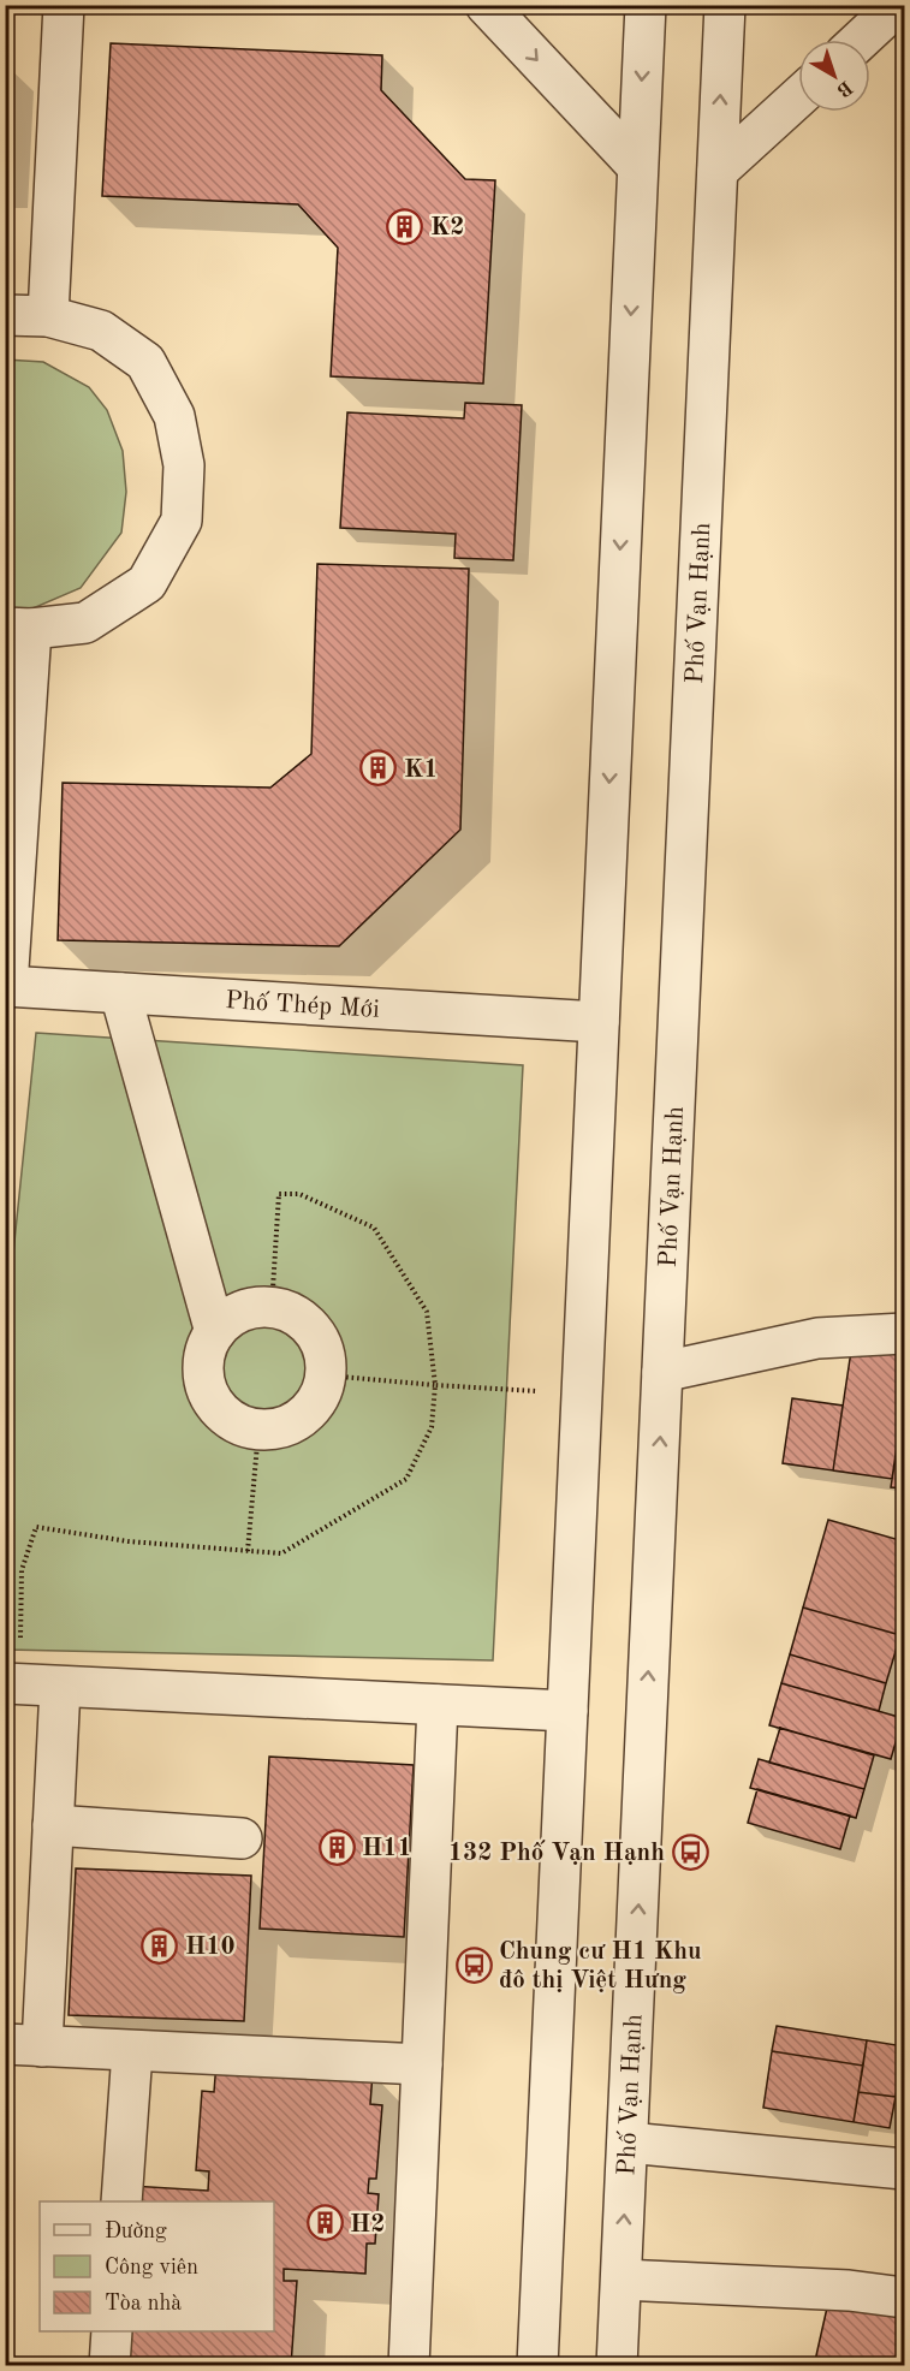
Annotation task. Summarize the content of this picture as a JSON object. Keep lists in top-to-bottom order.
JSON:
{
  "streets": {
    "street": ["Phố Vạn Hạnh", "Phố Thép Mới"]
  },
  "places": {
    "building": [
      "K2",
      "K1",
      "H11",
      "H10",
      "H2"
    ],
    "bus stop": ["132 Phố Vạn Hạnh", "Chung cư H1 Khu đô thị Việt Hưng"]
  },
  "legend": ["Đường", "Công viên", "Tòa nhà"],
  "north": "bottom right"
}
